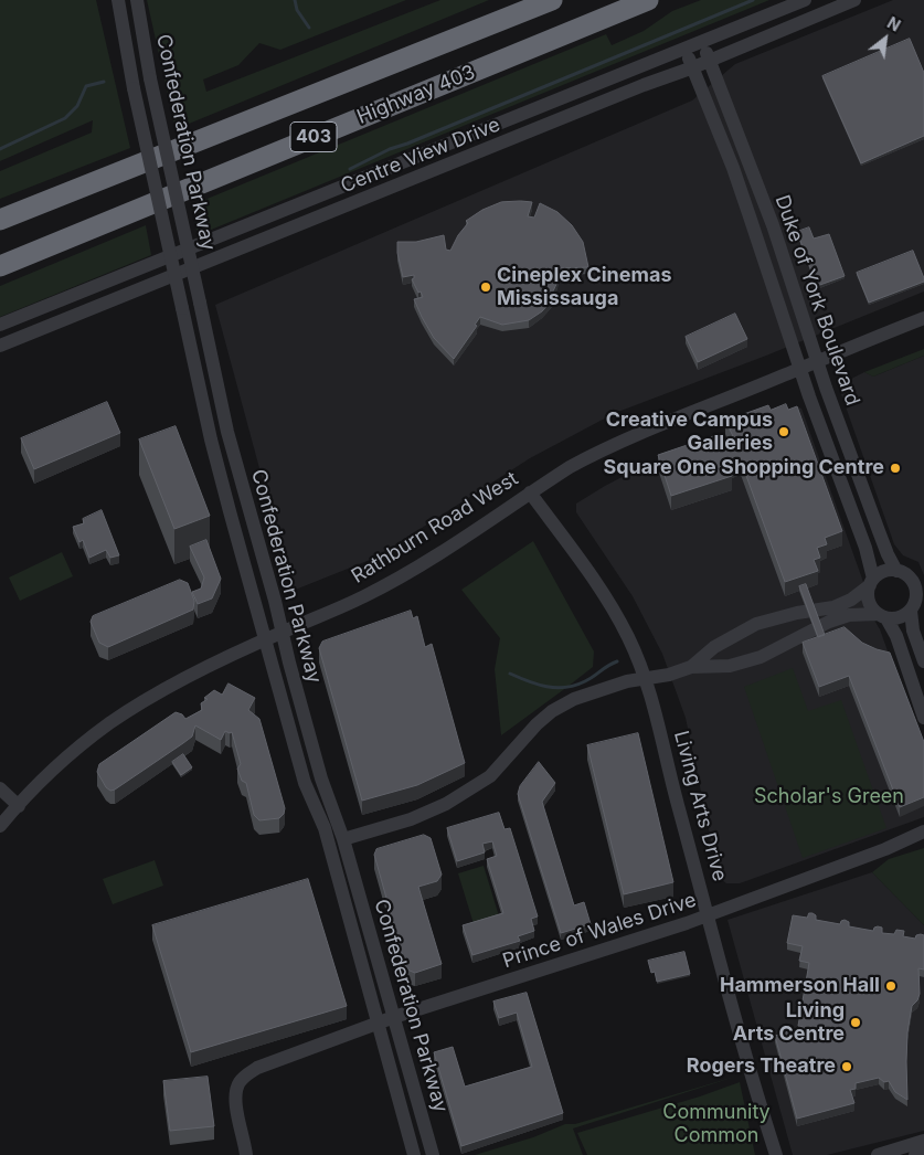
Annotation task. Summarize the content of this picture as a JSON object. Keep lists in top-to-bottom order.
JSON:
{
  "streets": {
    "highway": ["Highway 403", "403"],
    "street": [
      "Confederation Parkway",
      "Centre View Drive",
      "Duke of York Boulevard",
      "Rathburn Road West",
      "Living Arts Drive",
      "Prince of Wales Drive"
    ]
  },
  "crossings": [
    ["Confederation Parkway", "Rathburn Road West"],
    ["Confederation Parkway", "Prince of Wales Drive"],
    ["Centre View Drive", "Duke of York Boulevard"],
    ["Duke of York Boulevard", "Rathburn Road West"],
    ["Rathburn Road West", "Living Arts Drive"],
    ["Living Arts Drive", "Prince of Wales Drive"]
  ],
  "parks": ["Scholar's Green", "Community Common"],
  "places": [
    "Cineplex Cinemas Mississauga",
    "Creative Campus Galleries",
    "Square One Shopping Centre",
    "Hammerson Hall",
    "Living Arts Centre",
    "Rogers Theatre"
  ],
  "north": "top right"
}
